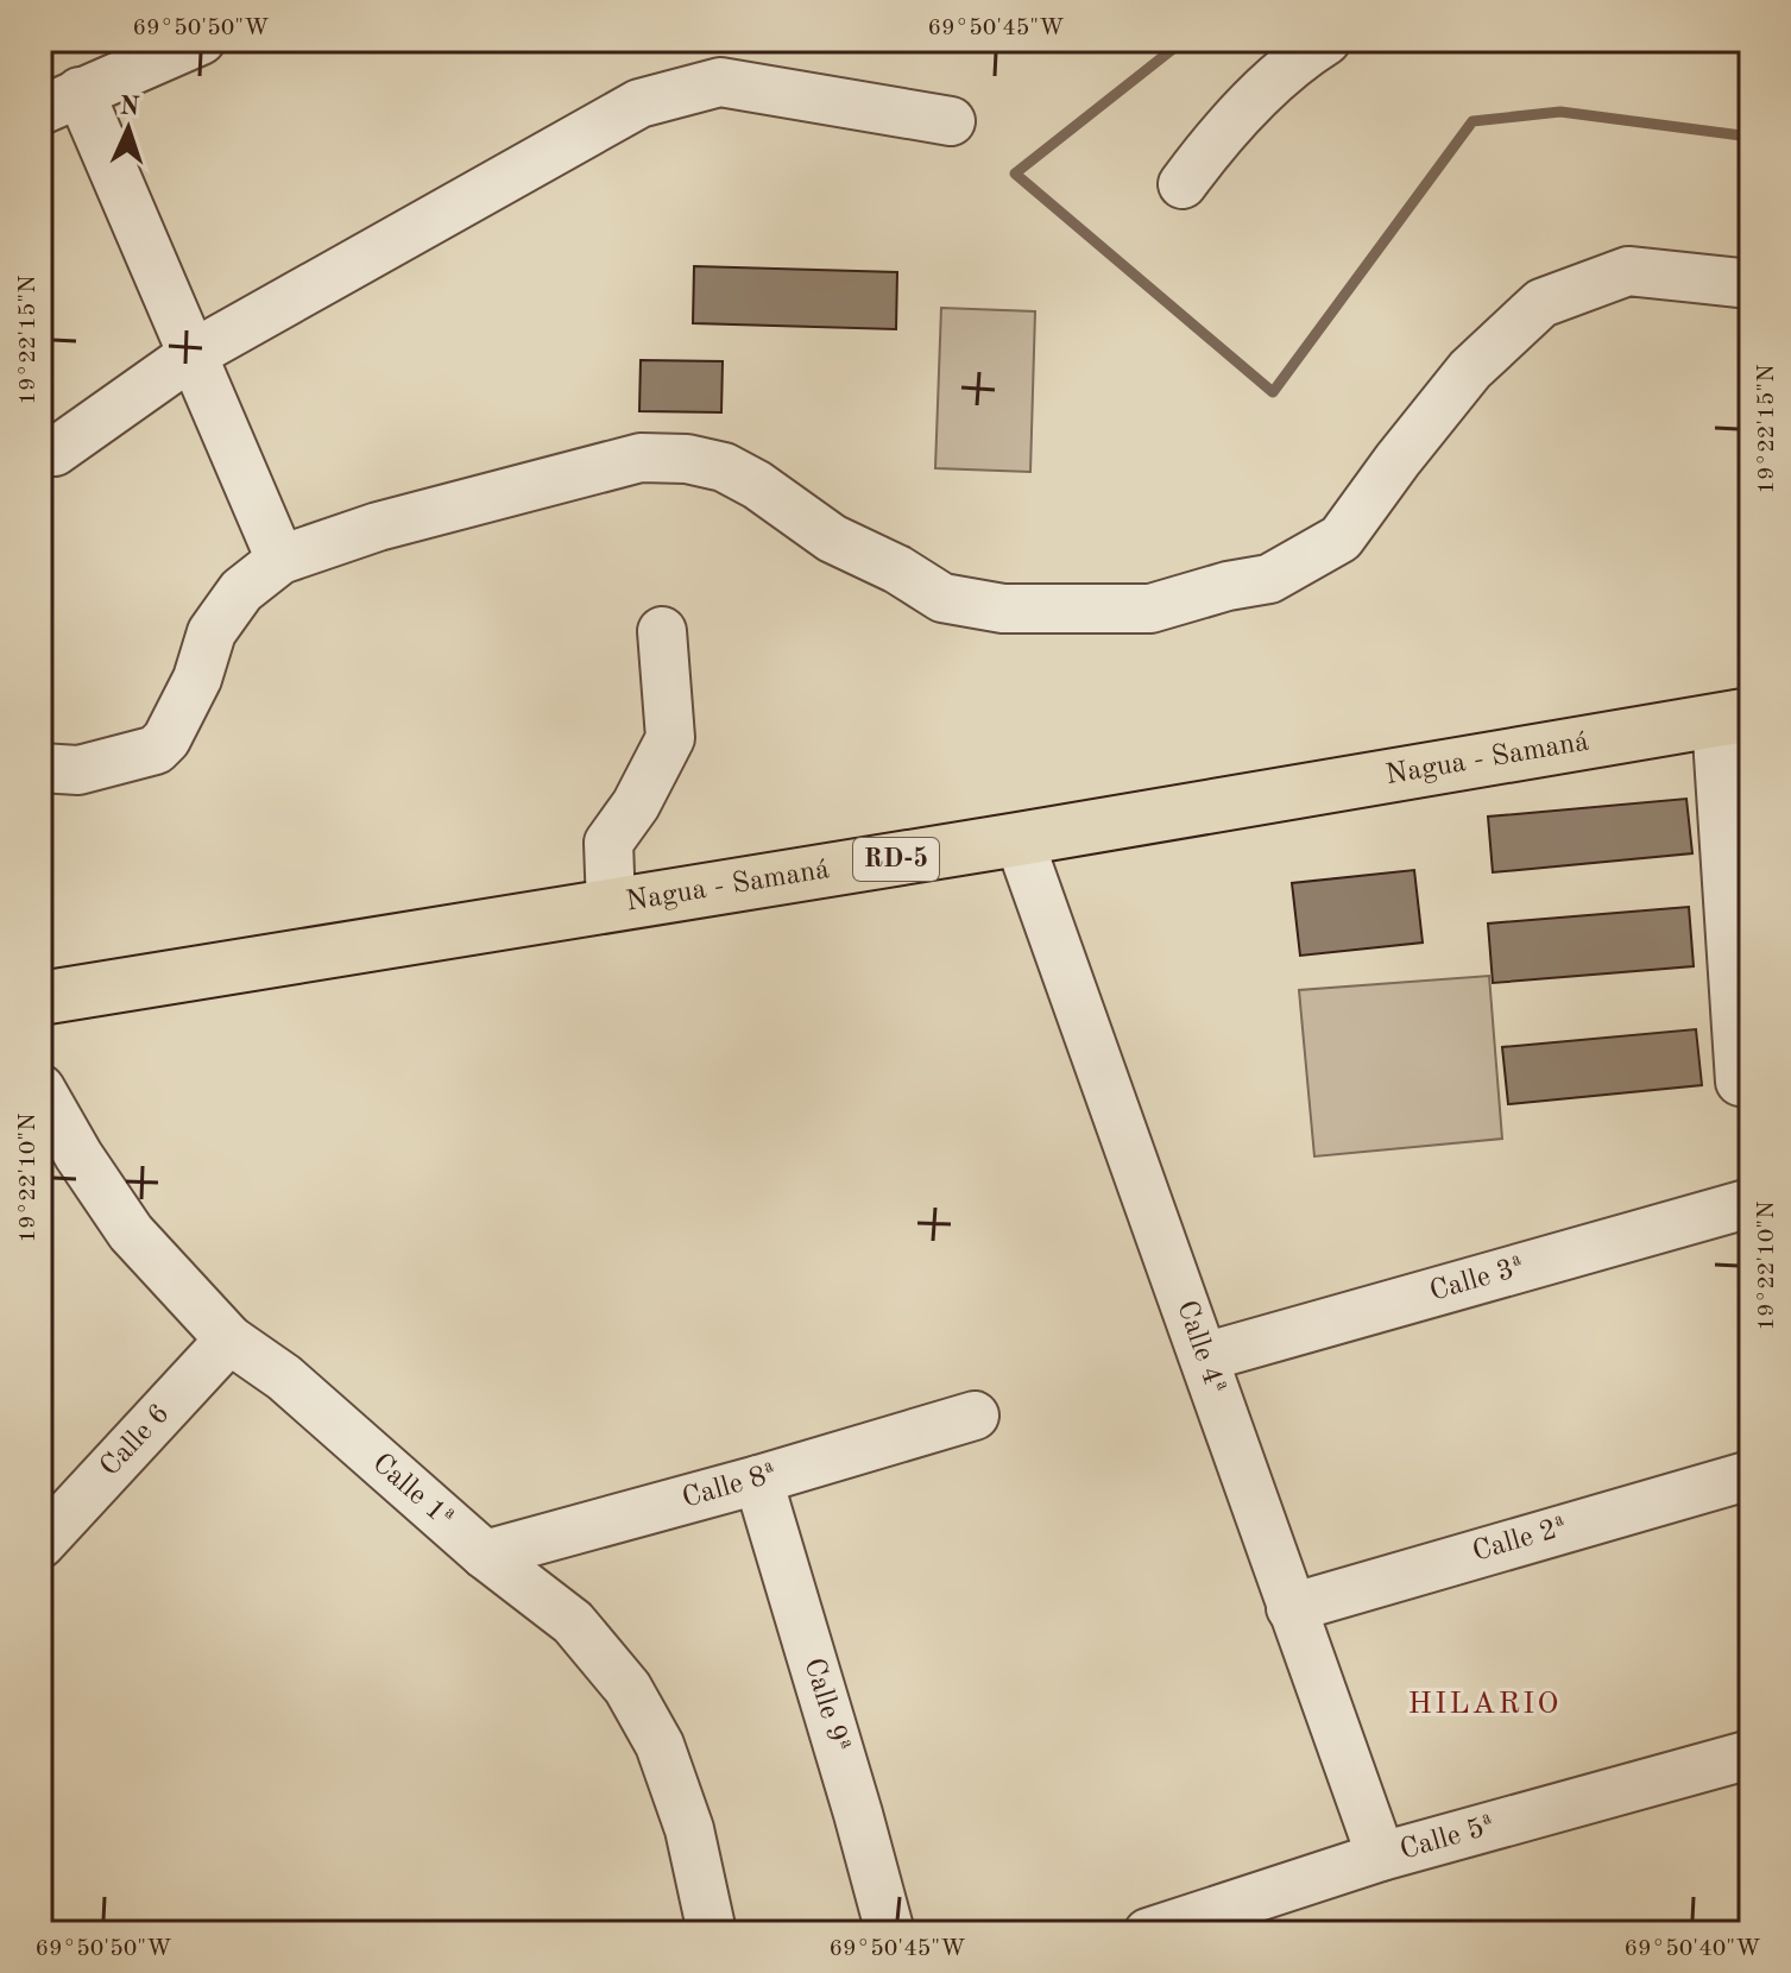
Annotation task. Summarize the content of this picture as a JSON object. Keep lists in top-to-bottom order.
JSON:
{
  "streets": {
    "main road": ["Nagua - Samaná", "RD-5"],
    "street": [
      "Calle 3ª",
      "Calle 4ª",
      "Calle 6",
      "Calle 8ª",
      "Calle 1ª",
      "Calle 2ª",
      "Calle 9ª",
      "Calle 5ª"
    ]
  },
  "crossings": [
    ["Nagua - Samaná", "Calle 4ª"],
    ["Calle 3ª", "Calle 4ª"],
    ["Calle 4ª", "Calle 2ª"],
    ["Calle 4ª", "Calle 5ª"],
    ["Calle 6", "Calle 1ª"],
    ["Calle 8ª", "Calle 1ª"],
    ["Calle 8ª", "Calle 9ª"]
  ],
  "districts": ["HILARIO"],
  "north": "top",
  "coordinates": [
    "69°50'50\"W",
    "69°50'45\"W",
    "19°22'15\"N",
    "19°22'10\"N",
    "69°50'40\"W"
  ]
}
